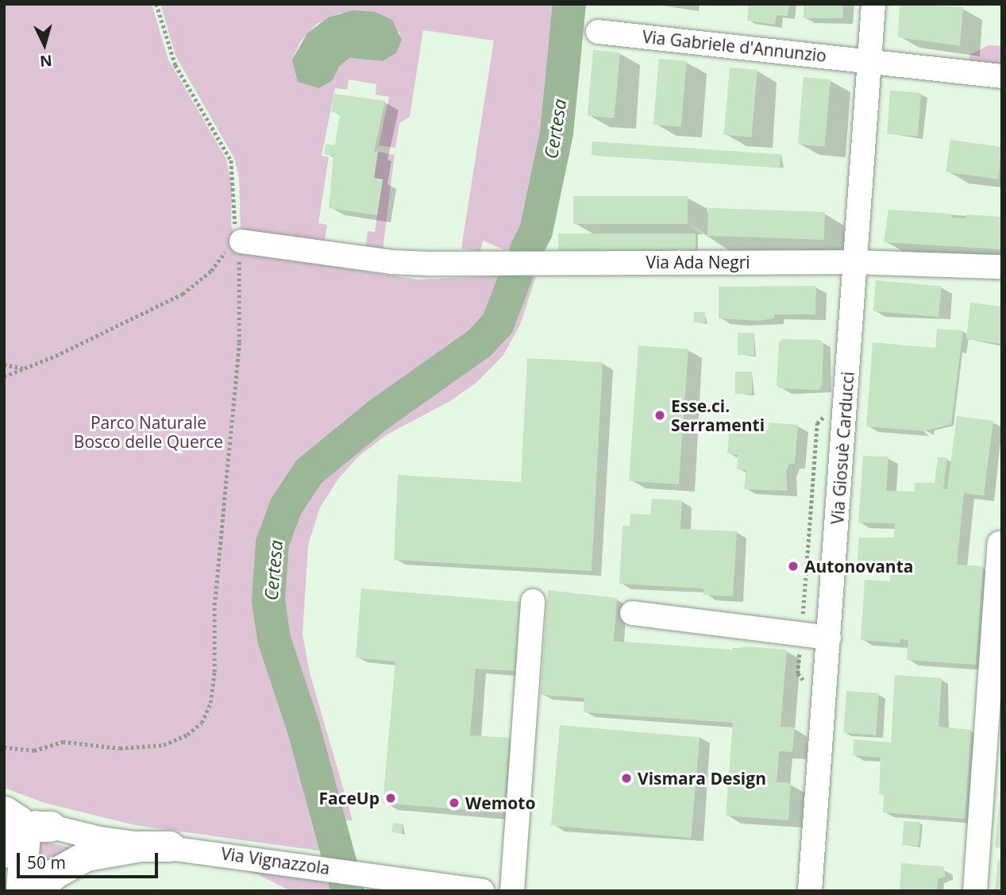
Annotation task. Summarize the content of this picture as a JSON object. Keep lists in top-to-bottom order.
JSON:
{
  "streets": {
    "street": [
      "Via Gabriele d'Annunzio",
      "Via Ada Negri",
      "Via Giosuè Carducci",
      "Via Vignazzola"
    ]
  },
  "crossings": [
    ["Via Gabriele d'Annunzio", "Via Giosuè Carducci"],
    ["Via Ada Negri", "Via Giosuè Carducci"]
  ],
  "water": ["Certesa"],
  "parks": ["Parco Naturale Bosco delle Querce"],
  "places": [
    "Esse.ci. Serramenti",
    "Autonovanta",
    "Vismara Design",
    "FaceUp",
    "Wemoto"
  ],
  "scale_bar": "50 m",
  "north": "bottom"
}
